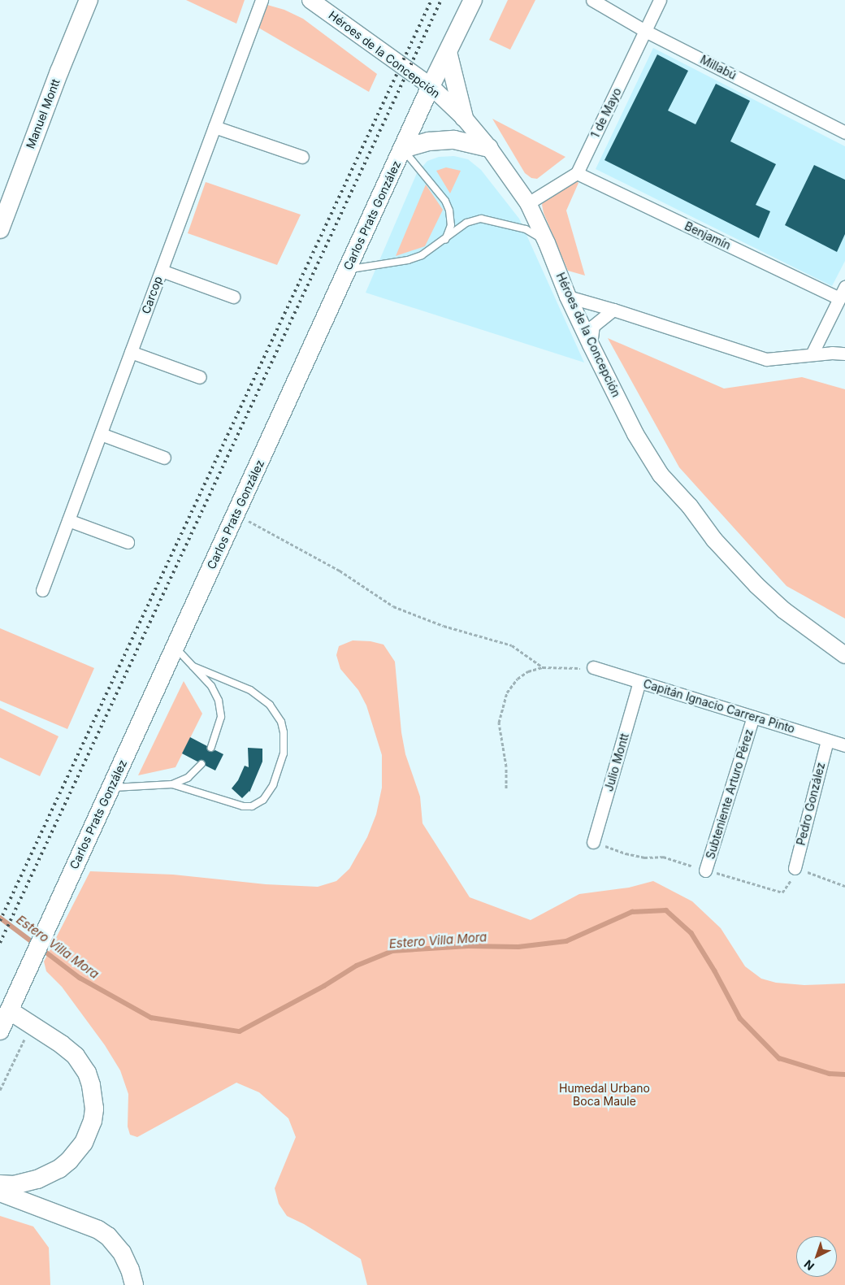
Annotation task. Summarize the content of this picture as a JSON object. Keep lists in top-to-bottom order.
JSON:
{
  "streets": {
    "main road": ["Manuel Montt", "Carlos Prats González"],
    "street": [
      "Héroes de la Concepción",
      "Millabú",
      "1 de Mayo",
      "Benjamín",
      "Carcop",
      "Capitán Ignacio Carrera Pinto",
      "Julio Montt",
      "Subteniente Arturo Pérez",
      "Pedro González"
    ]
  },
  "crossings": [
    ["Héroes de la Concepción", "Carlos Prats González"],
    ["Millabú", "1 de Mayo"],
    ["1 de Mayo", "Benjamín"],
    ["Capitán Ignacio Carrera Pinto", "Julio Montt"],
    ["Capitán Ignacio Carrera Pinto", "Subteniente Arturo Pérez"],
    ["Capitán Ignacio Carrera Pinto", "Pedro González"]
  ],
  "water": ["Estero Villa Mora"],
  "parks": ["Humedal Urbano Boca Maule"],
  "north": "bottom left"
}
